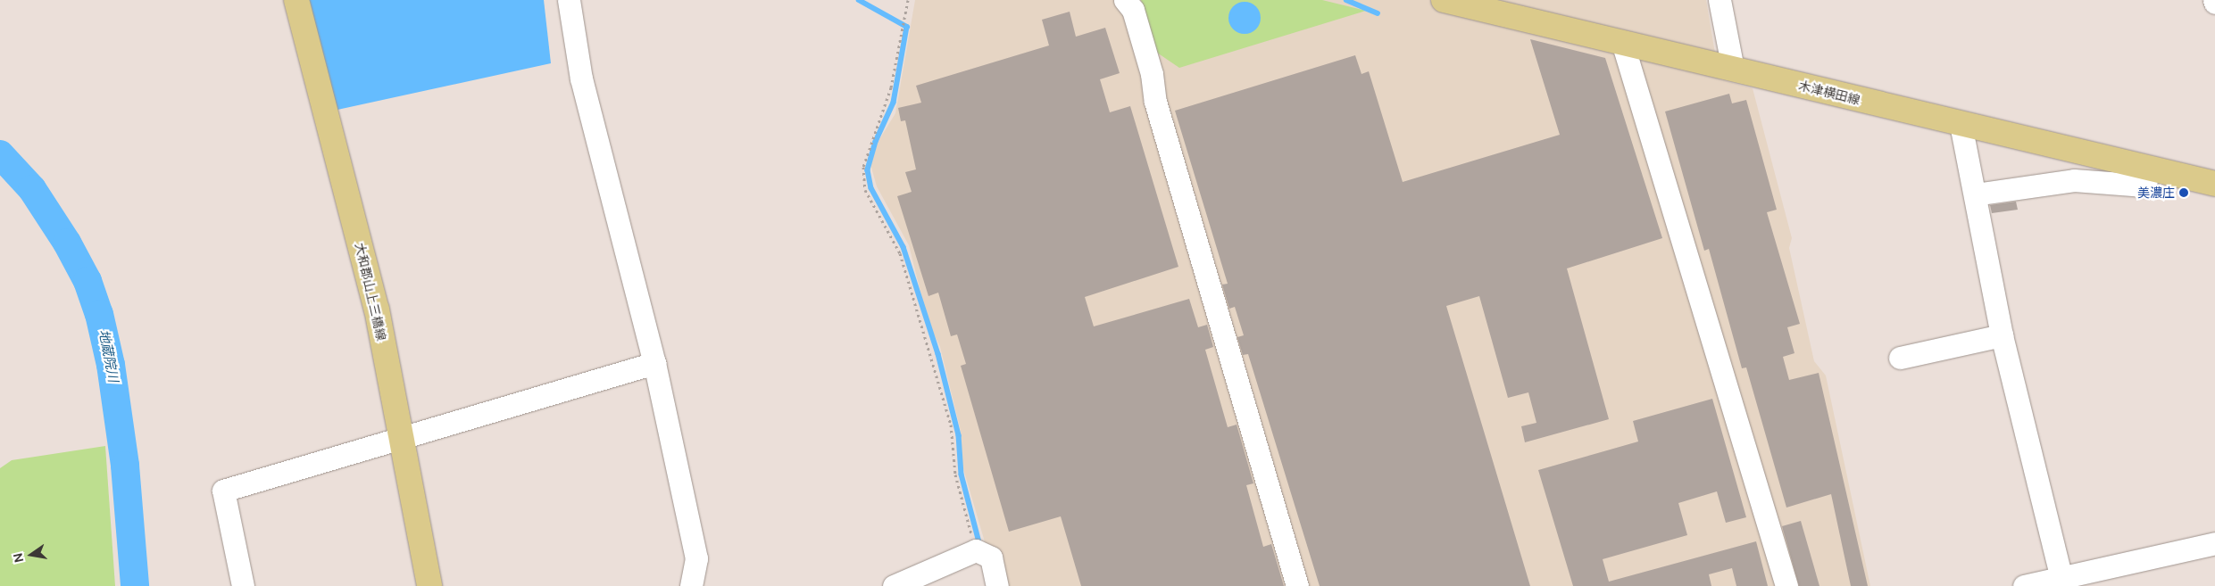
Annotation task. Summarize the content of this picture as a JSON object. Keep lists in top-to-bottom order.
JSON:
{
  "streets": {
    "main road": ["木津横田線", "大和郡山上三橋線"]
  },
  "water": ["地蔵院川"],
  "places": ["美濃庄"],
  "north": "left"
}
